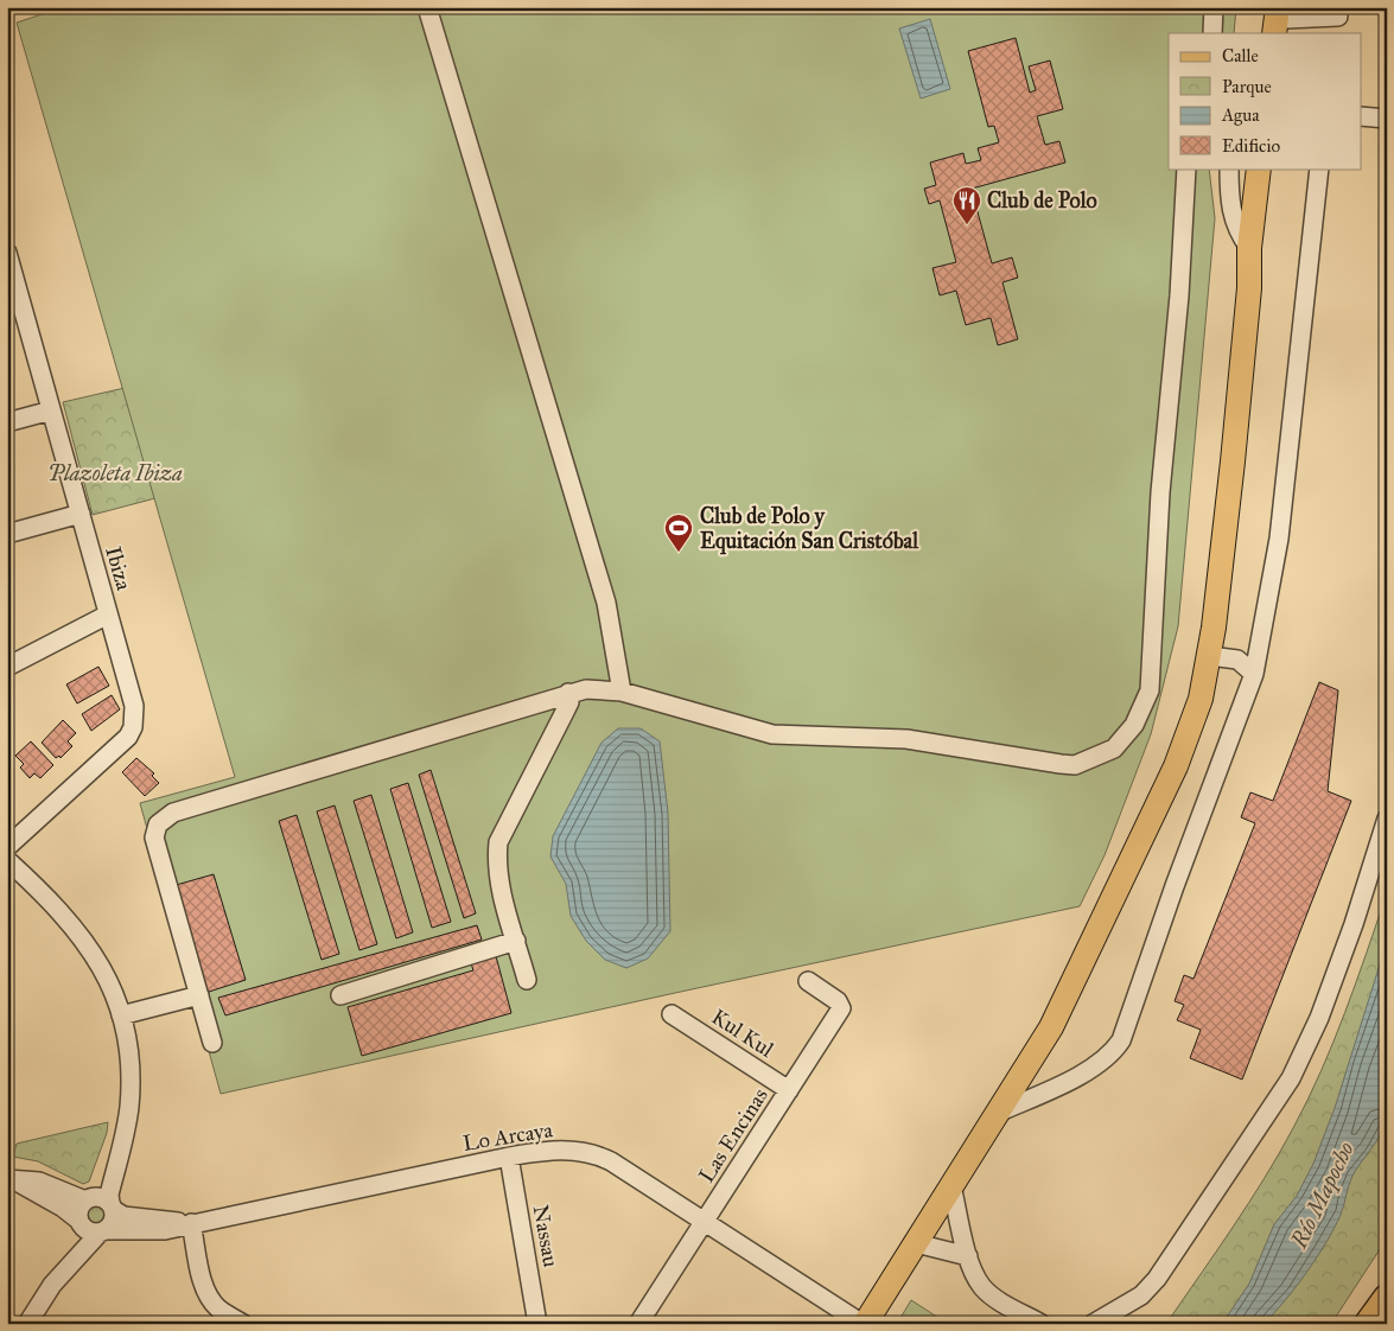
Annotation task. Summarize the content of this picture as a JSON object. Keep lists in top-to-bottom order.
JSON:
{
  "streets": {
    "street": [
      "Ibiza",
      "Kul Kul",
      "Las Encinas",
      "Lo Arcaya",
      "Nassau"
    ]
  },
  "crossings": [
    ["Kul Kul", "Las Encinas"],
    ["Las Encinas", "Lo Arcaya"],
    ["Lo Arcaya", "Nassau"]
  ],
  "water": ["Río Mapocho"],
  "parks": ["Plazoleta Ibiza"],
  "places": {
    "restaurant": ["Club de Polo"],
    "sports": ["Club de Polo y Equitación San Cristóbal"]
  },
  "legend": [
    "Calle",
    "Parque",
    "Agua",
    "Edificio"
  ]
}
